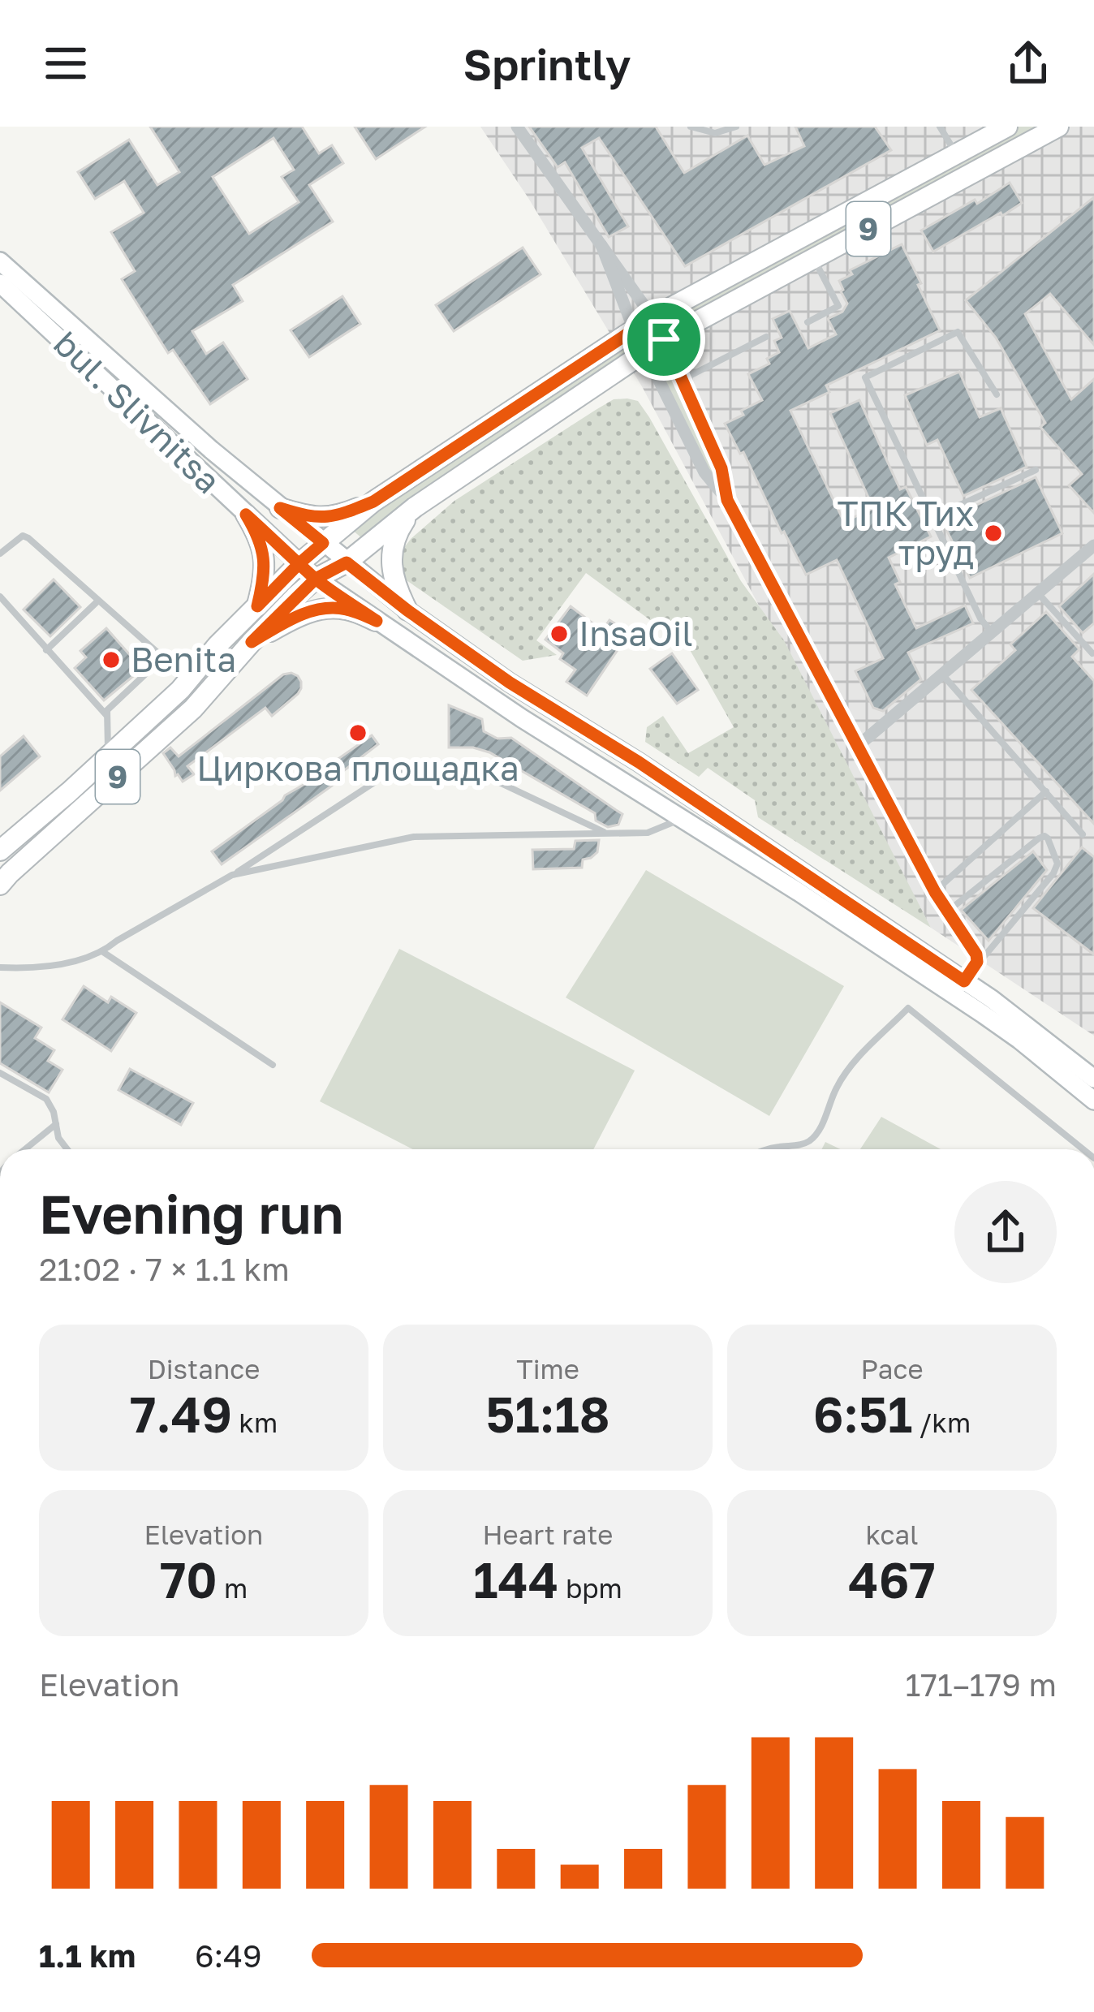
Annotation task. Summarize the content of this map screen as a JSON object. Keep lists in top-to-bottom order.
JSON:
{
  "streets": {
    "main road": ["9", "bul. Slivnitsa"]
  },
  "crossings": [
    ["9", "bul. Slivnitsa"]
  ],
  "places": [
    "ТПК Тих труд",
    "InsaOil",
    "Benita",
    "Циркова площадка"
  ],
  "page": {
    "header": "Sprintly",
    "heading": ["Evening run", "21:02 · 7 × 1.1 km"],
    "stats": [
      ["Distance", "7.49 km"],
      ["Time", "51:18"],
      ["Pace", "6:51 /km"],
      ["Elevation", "70 m"],
      ["Heart rate", "144 bpm"],
      ["kcal", "467"]
    ],
    "chart": ["Elevation", "171–179 m"],
    "list": [
      {
        "name": "1.1 km",
        "note": "6:49"
      }
    ]
  }
}
